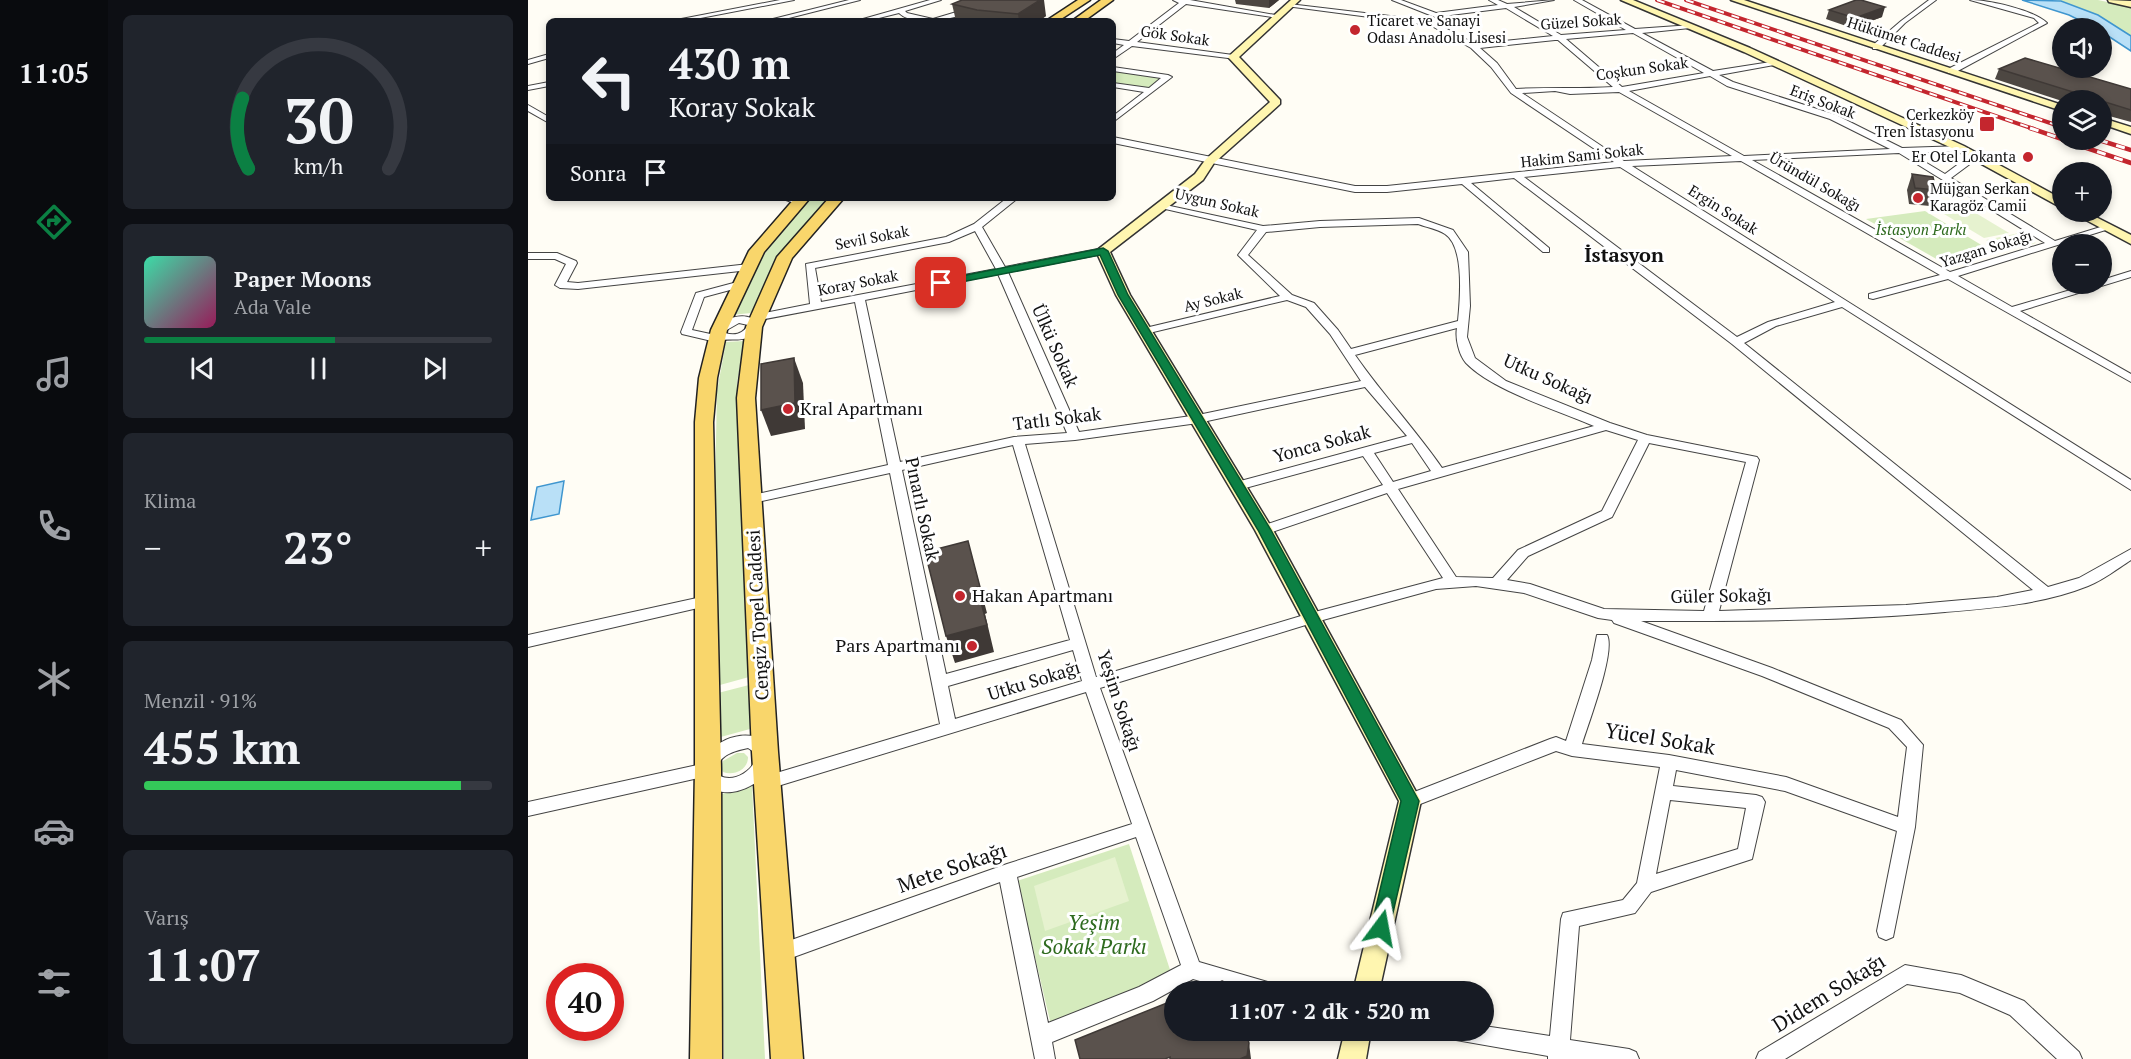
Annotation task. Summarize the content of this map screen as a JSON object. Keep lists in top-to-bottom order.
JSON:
{
  "streets": {
    "main road": ["Cengiz Topel Caddesi"],
    "street": [
      "Güzel Sokak",
      "Gök Sokak",
      "Hükümet Caddesi",
      "Coşkun Sokak",
      "Eriş Sokak",
      "Hakim Sami Sokak",
      "Üründül Sokağı",
      "Uygun Sokak",
      "Ergin Sokak",
      "Sevil Sokak",
      "Yazgan Sokağı",
      "Koray Sokak",
      "Ay Sokak",
      "Ülkü Sokak",
      "Utku Sokağı",
      "Tatlı Sokak",
      "Yonca Sokak",
      "Pınarlı Sokak",
      "Güler Sokağı",
      "Yeşim Sokağı",
      "Yücel Sokak",
      "Mete Sokağı",
      "Didem Sokağı"
    ]
  },
  "crossings": [
    ["Güzel Sokak", "Eriş Sokak"],
    ["Güzel Sokak", "Üründül Sokağı"],
    ["Güzel Sokak", "Ergin Sokak"],
    ["Coşkun Sokak", "Eriş Sokak"],
    ["Coşkun Sokak", "Üründül Sokağı"],
    ["Coşkun Sokak", "Ergin Sokak"],
    ["Eriş Sokak", "Hakim Sami Sokak"],
    ["Hakim Sami Sokak", "Üründül Sokağı"],
    ["Hakim Sami Sokak", "Ergin Sokak"],
    ["Üründül Sokağı", "Yazgan Sokağı"],
    ["Uygun Sokak", "Utku Sokağı"],
    ["Sevil Sokak", "Koray Sokak"],
    ["Sevil Sokak", "Ülkü Sokak"],
    ["Koray Sokak", "Ülkü Sokak"],
    ["Koray Sokak", "Pınarlı Sokak"],
    ["Koray Sokak", "Cengiz Topel Caddesi"],
    ["Ülkü Sokak", "Tatlı Sokak"],
    ["Utku Sokağı", "Pınarlı Sokak"],
    ["Utku Sokağı", "Güler Sokağı"],
    ["Utku Sokağı", "Cengiz Topel Caddesi"],
    ["Utku Sokağı", "Yeşim Sokağı"],
    ["Tatlı Sokak", "Pınarlı Sokak"],
    ["Tatlı Sokak", "Cengiz Topel Caddesi"],
    ["Tatlı Sokak", "Yeşim Sokağı"],
    ["Cengiz Topel Caddesi", "Mete Sokağı"],
    ["Yeşim Sokağı", "Mete Sokağı"]
  ],
  "districts": ["İstasyon"],
  "parks": ["İstasyon Parkı", "Yeşim Sokak Parkı"],
  "places": {
    "other": [
      "Ticaret ve Sanayi Odası Anadolu Lisesi",
      "Er Otel Lokanta",
      "Müjgan Serkan Karagöz Camii",
      "Kral Apartmanı",
      "Hakan Apartmanı",
      "Pars Apartmanı"
    ],
    "transit": ["Çerkezköy Tren İstasyonu"]
  },
  "page": {
    "tabs": "11:05",
    "map_buttons": ["+", "−"],
    "turn": ["430 m", "Koray Sokak"],
    "then": "Sonra",
    "song": ["Paper Moons", "Ada Vale"],
    "tile": [
      "Klima",
      ["Menzil · 91%", "455 km"],
      ["Varış", "11:07"]
    ],
    "heat": ["−", "23°", "+"],
    "limit": "40",
    "trip": "11:07 · 2 dk · 520 m",
    "gauge": ["30", "km/h"]
  }
}
